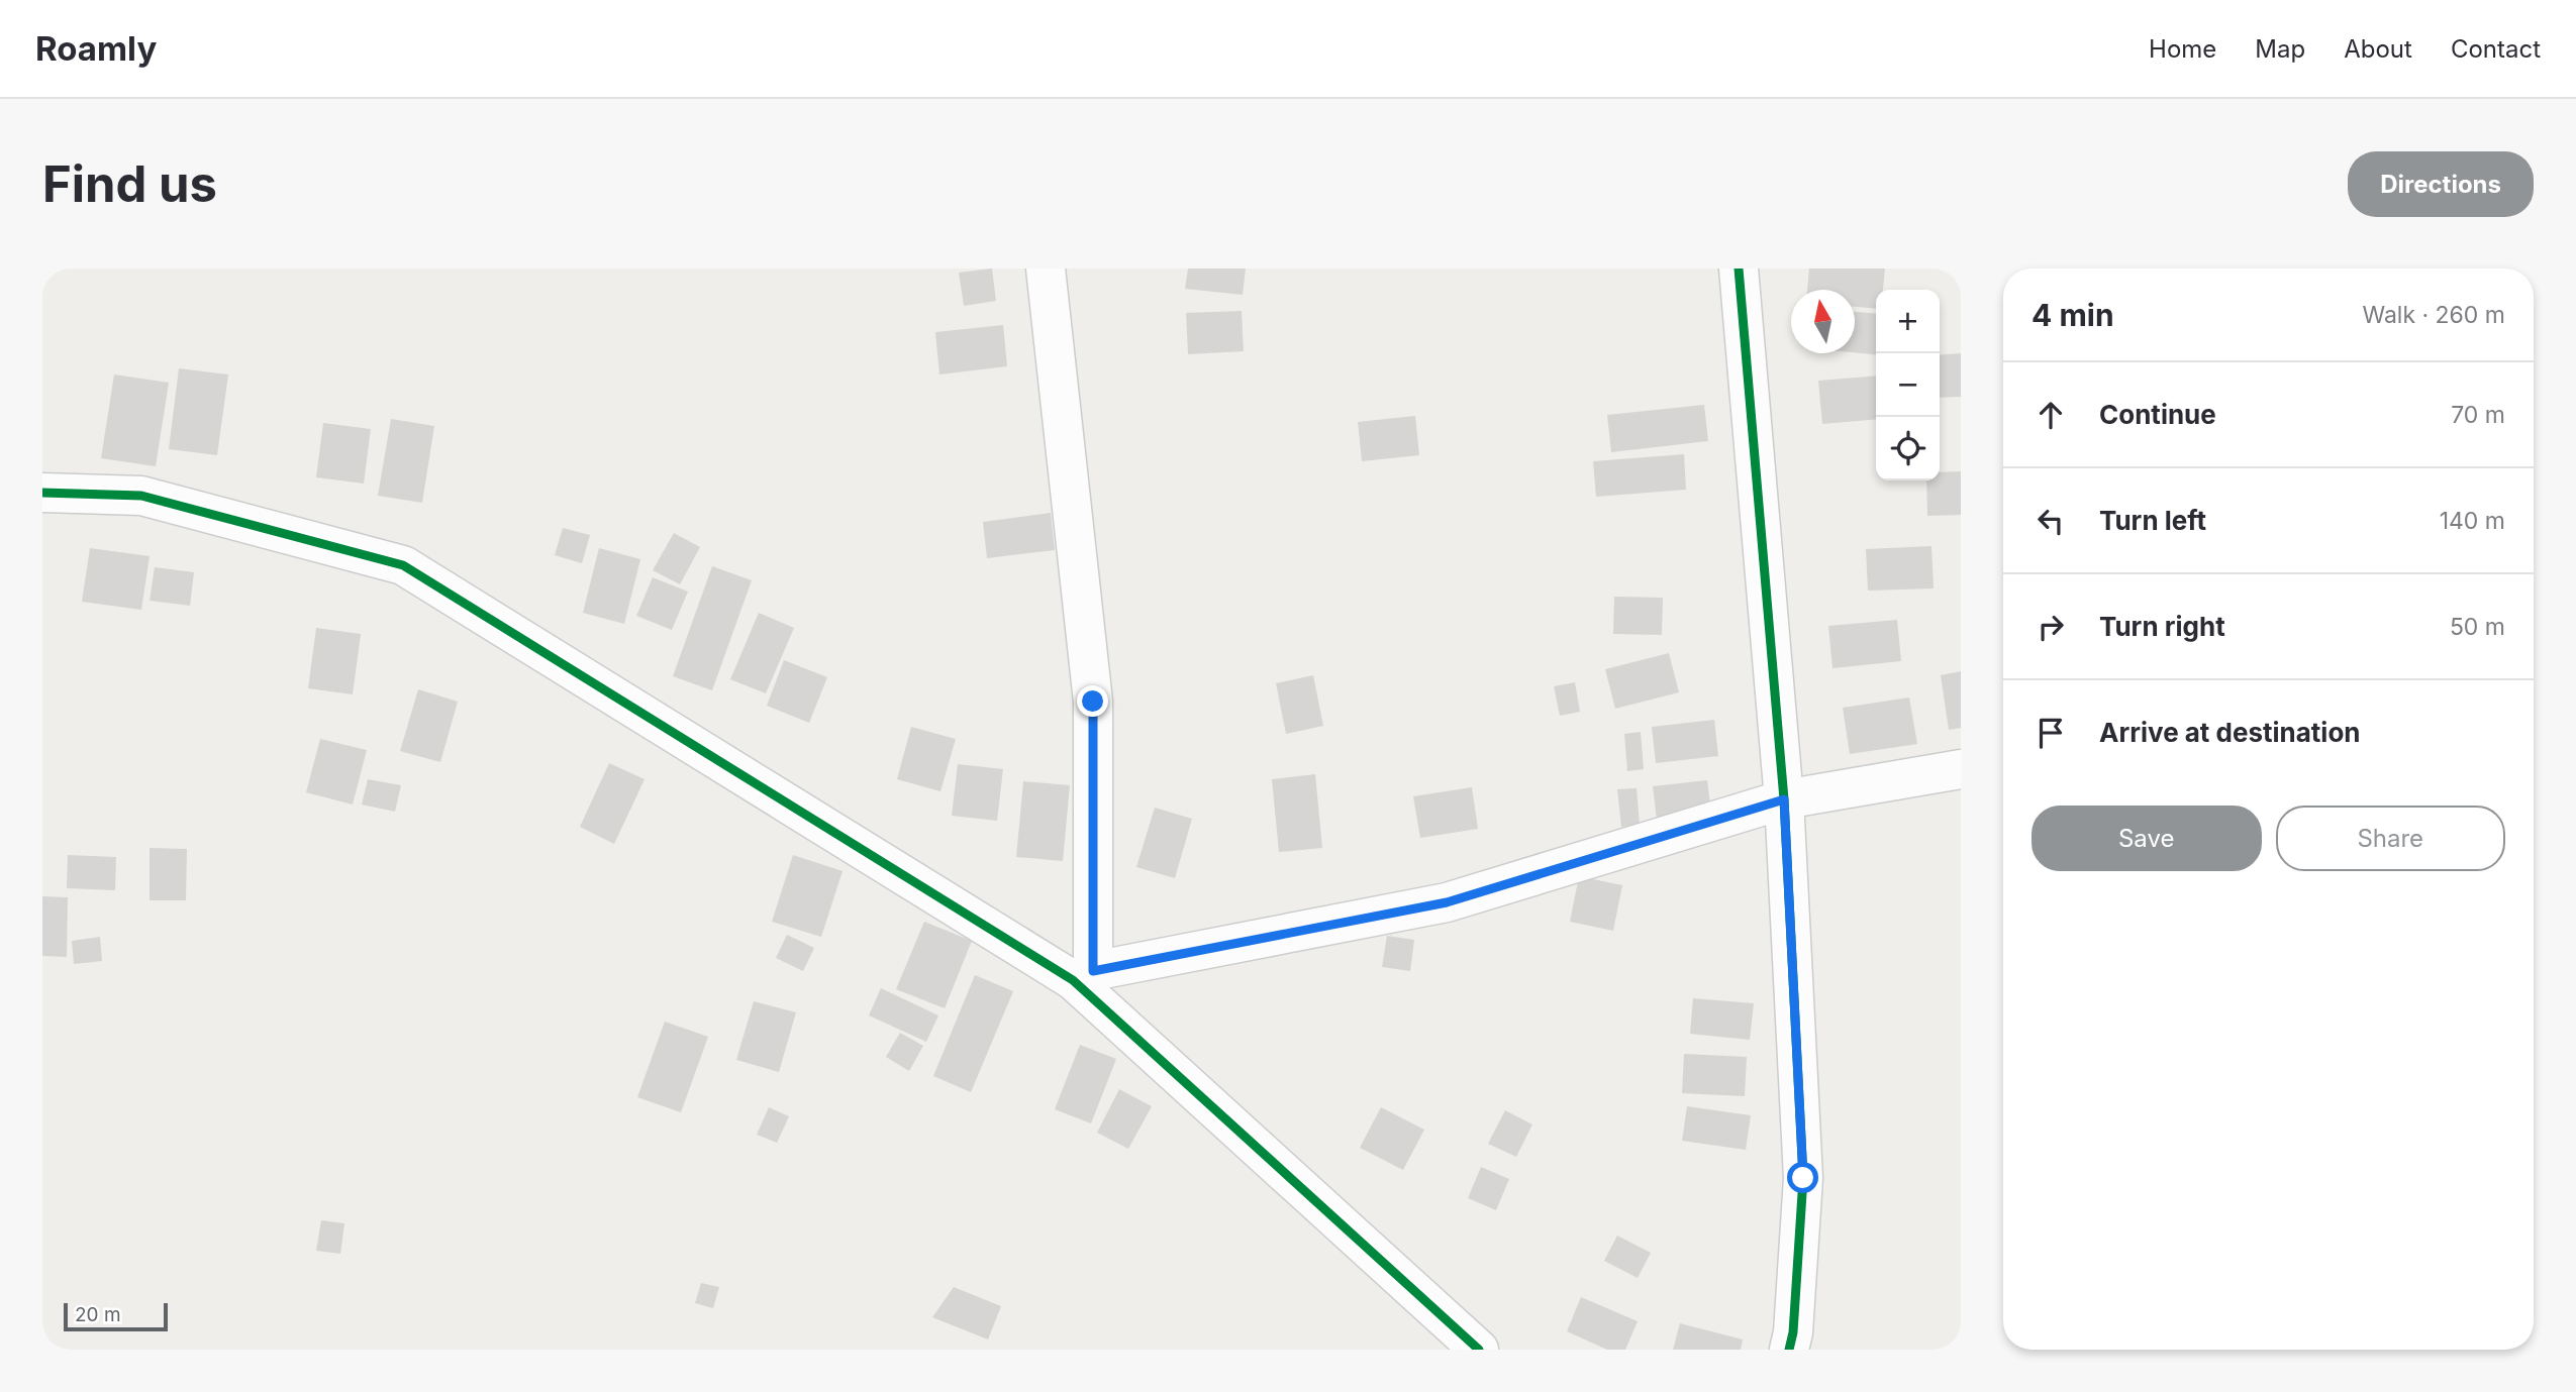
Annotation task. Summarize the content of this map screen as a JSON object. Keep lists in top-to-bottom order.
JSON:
{
  "scale_bar": "20 m",
  "north": "top",
  "page": {
    "header": "Roamly",
    "nav": [
      "Home",
      "Map",
      "About",
      "Contact"
    ],
    "buttons": [
      "Directions",
      ["Save", "Share"]
    ],
    "title": "Find us",
    "heading": ["4 min", "Walk · 260 m"],
    "map_buttons": ["+", "−"],
    "list": [
      ["Continue", "70 m"],
      ["Turn left", "140 m"],
      ["Turn right", "50 m"],
      "Arrive at destination"
    ],
    "scale": "20 m"
  }
}
